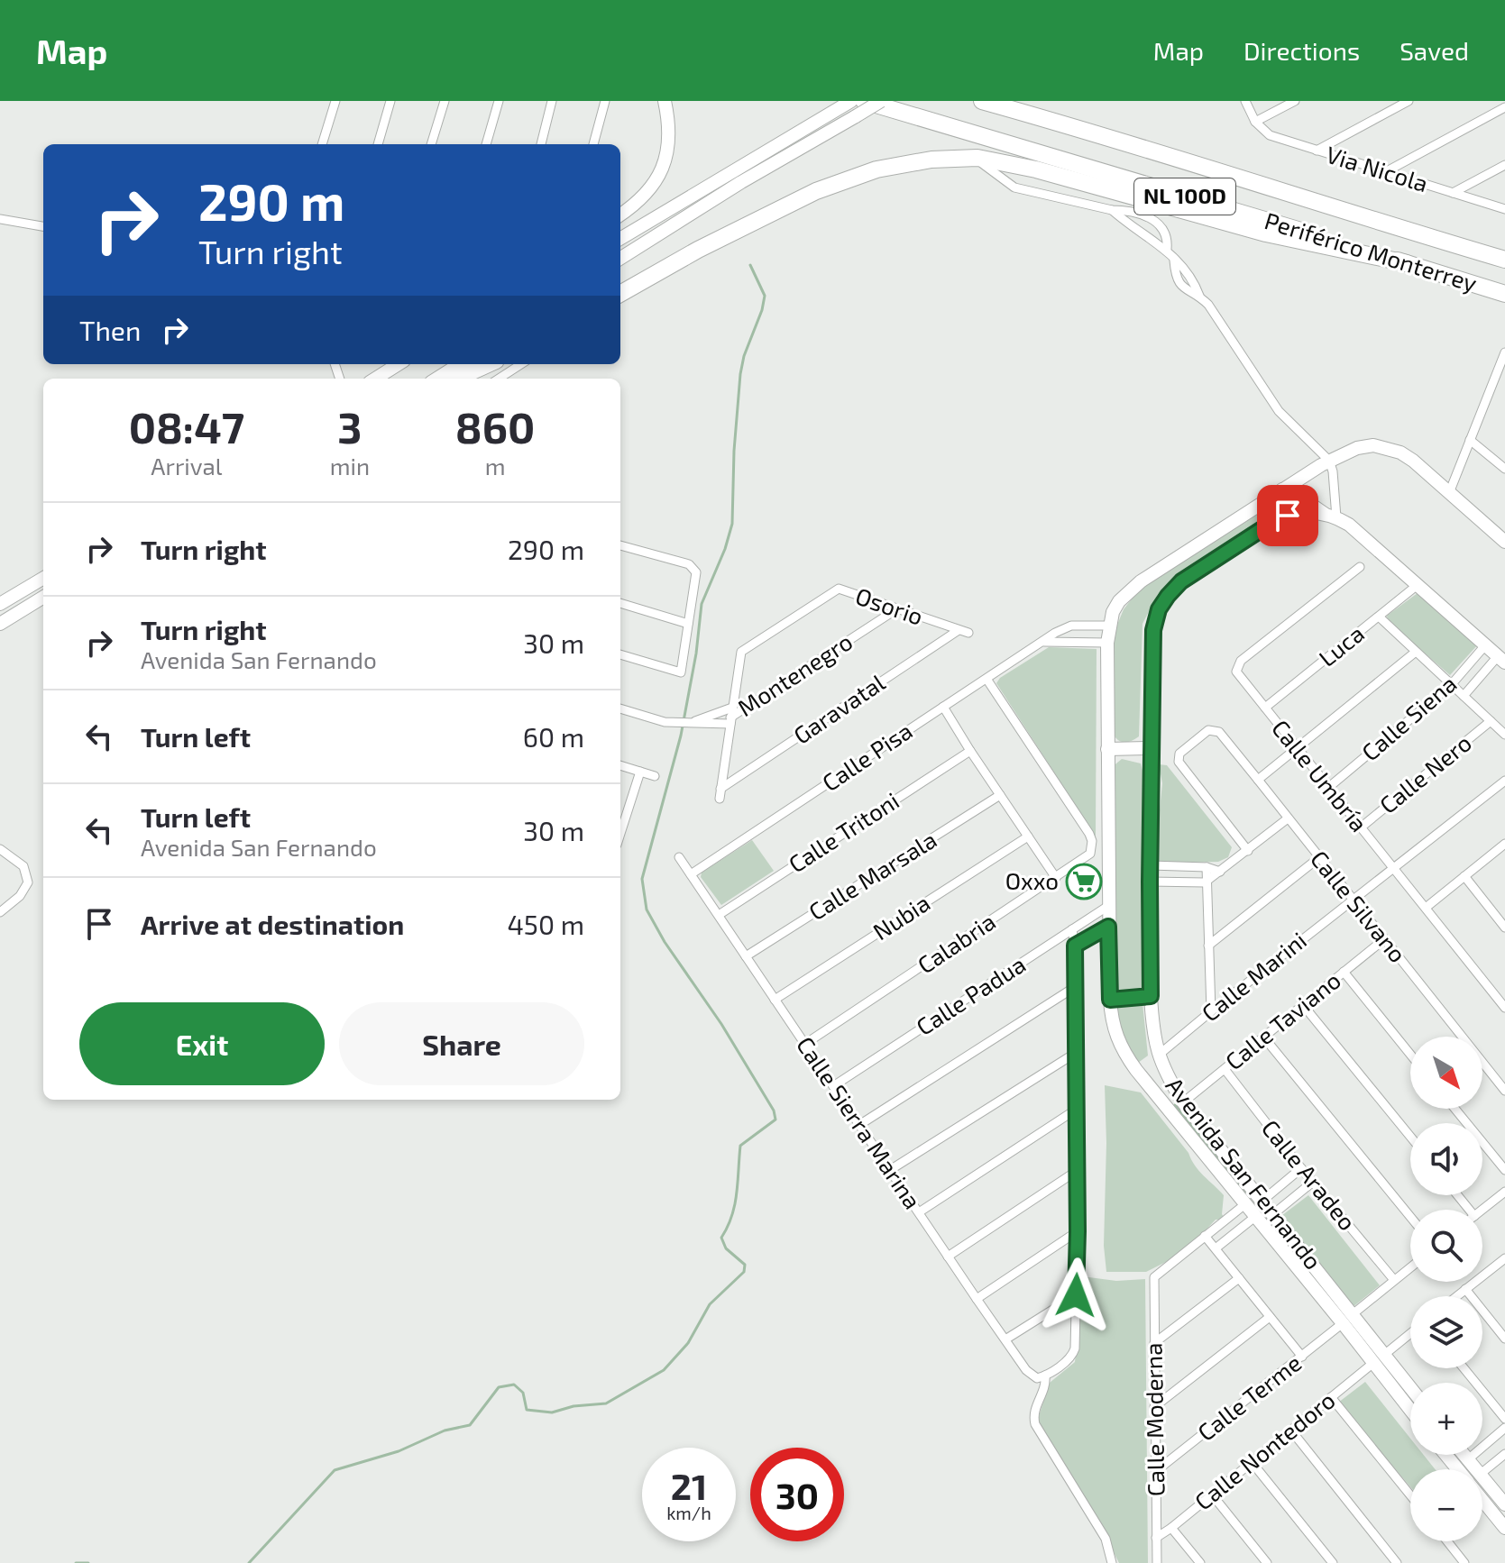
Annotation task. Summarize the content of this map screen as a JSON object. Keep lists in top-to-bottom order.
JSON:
{
  "streets": {
    "highway": ["NL 100D", "Periférico Monterrey"],
    "street": [
      "Via Nicola",
      "Osorio",
      "Luca",
      "Montenegro",
      "Garavatal",
      "Calle Siena",
      "Calle Pisa",
      "Calle Nero",
      "Calle Umbría",
      "Calle Tritoni",
      "Calle Marsala",
      "Calle Silvano",
      "Nubia",
      "Calabria",
      "Calle Marini",
      "Calle Padua",
      "Calle Taviano",
      "Calle Sierra Marina",
      "Avenida San Fernando",
      "Calle Aradeo",
      "Calle Terme",
      "Calle Moderna",
      "Calle Nontedoro"
    ]
  },
  "crossings": [
    ["Osorio", "Montenegro"],
    ["Osorio", "Garavatal"],
    ["Luca", "Calle Umbría"],
    ["Montenegro", "Garavatal"],
    ["Calle Siena", "Calle Umbría"],
    ["Calle Pisa", "Calabria"],
    ["Calle Pisa", "Calle Sierra Marina"],
    ["Calle Pisa", "Avenida San Fernando"],
    ["Calle Nero", "Calle Umbría"],
    ["Calle Umbría", "Calle Marini"],
    ["Calle Tritoni", "Calle Sierra Marina"],
    ["Calle Marsala", "Calle Sierra Marina"],
    ["Calle Silvano", "Calle Marini"],
    ["Calle Silvano", "Calle Taviano"],
    ["Nubia", "Calle Sierra Marina"],
    ["Calabria", "Calle Sierra Marina"],
    ["Calle Marini", "Avenida San Fernando"],
    ["Calle Padua", "Calle Sierra Marina"],
    ["Calle Padua", "Avenida San Fernando"],
    ["Calle Taviano", "Avenida San Fernando"],
    ["Calle Taviano", "Calle Aradeo"],
    ["Avenida San Fernando", "Calle Terme"],
    ["Avenida San Fernando", "Calle Nontedoro"],
    ["Calle Aradeo", "Calle Terme"],
    ["Calle Terme", "Calle Moderna"],
    ["Calle Moderna", "Calle Nontedoro"]
  ],
  "places": {
    "supermarket": ["Oxxo"]
  },
  "north": "bottom right",
  "page": {
    "header": "Map",
    "nav": ["Map", "Directions", "Saved"],
    "turn": ["290 m", "Turn right"],
    "then": "Then",
    "eta": [
      "08:47",
      "Arrival",
      "3",
      "min",
      "860",
      "m"
    ],
    "list": [
      {
        "name": "Turn right",
        "value": "290 m"
      },
      {
        "name": "Turn right",
        "note": "Avenida San Fernando",
        "value": "30 m"
      },
      {
        "name": "Turn left",
        "value": "60 m"
      },
      {
        "name": "Turn left",
        "note": "Avenida San Fernando",
        "value": "30 m"
      },
      {
        "name": "Arrive at destination",
        "value": "450 m"
      }
    ],
    "buttons": ["Exit", "Share"],
    "map_buttons": ["+", "−"],
    "speed": "21 km/h",
    "limit": "30"
  }
}
